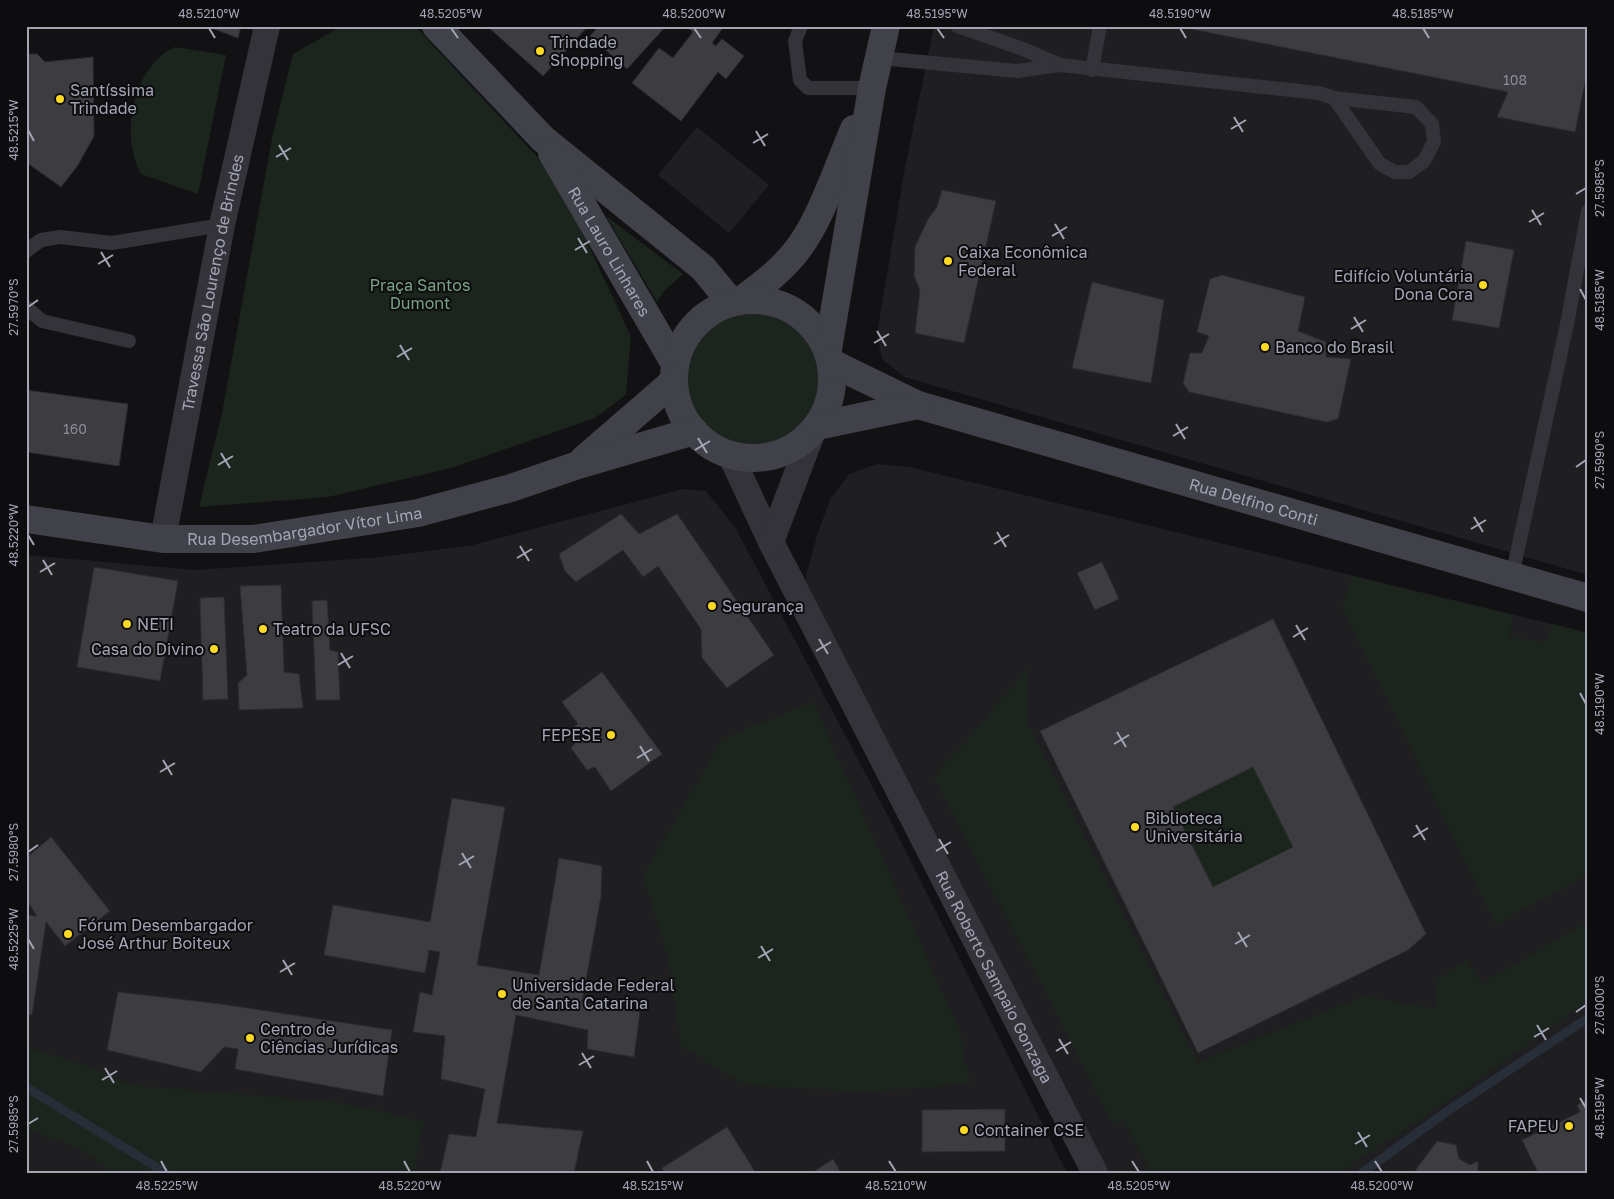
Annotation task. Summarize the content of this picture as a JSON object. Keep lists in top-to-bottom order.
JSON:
{
  "streets": {
    "main road": ["Rua Lauro Linhares", "Rua Delfino Conti", "Rua Desembargador Vítor Lima"],
    "street": ["Travessa São Lourenço de Brindes", "Rua Roberto Sampaio Gonzaga"]
  },
  "crossings": [
    ["Rua Lauro Linhares", "Rua Delfino Conti"],
    ["Rua Lauro Linhares", "Rua Desembargador Vítor Lima"],
    ["Rua Lauro Linhares", "Rua Roberto Sampaio Gonzaga"],
    ["Travessa São Lourenço de Brindes", "Rua Desembargador Vítor Lima"],
    ["Rua Delfino Conti", "Rua Desembargador Vítor Lima"],
    ["Rua Delfino Conti", "Rua Roberto Sampaio Gonzaga"],
    ["Rua Desembargador Vítor Lima", "Rua Roberto Sampaio Gonzaga"]
  ],
  "parks": ["Praça Santos Dumont"],
  "places": [
    "Trindade Shopping",
    "Santíssima Trindade",
    "Caixa Econômica Federal",
    "Edifício Voluntária Dona Cora",
    "Banco do Brasil",
    "Segurança",
    "NETI",
    "Teatro da UFSC",
    "Casa do Divino",
    "FEPESE",
    "Biblioteca Universitária",
    "Fórum Desembargador José Arthur Boiteux",
    "Universidade Federal de Santa Catarina",
    "Centro de Ciências Jurídicas",
    "FAPEU",
    "Container CSE"
  ],
  "house_numbers": ["108", "160"],
  "coordinates": [
    "48.5210°W",
    "48.5205°W",
    "48.5200°W",
    "48.5195°W",
    "48.5190°W",
    "48.5185°W",
    "48.5215°W",
    "27.5985°S",
    "27.5970°S",
    "27.5990°S",
    "48.5220°W",
    "27.5980°S",
    "48.5225°W",
    "27.6000°S"
  ]
}
